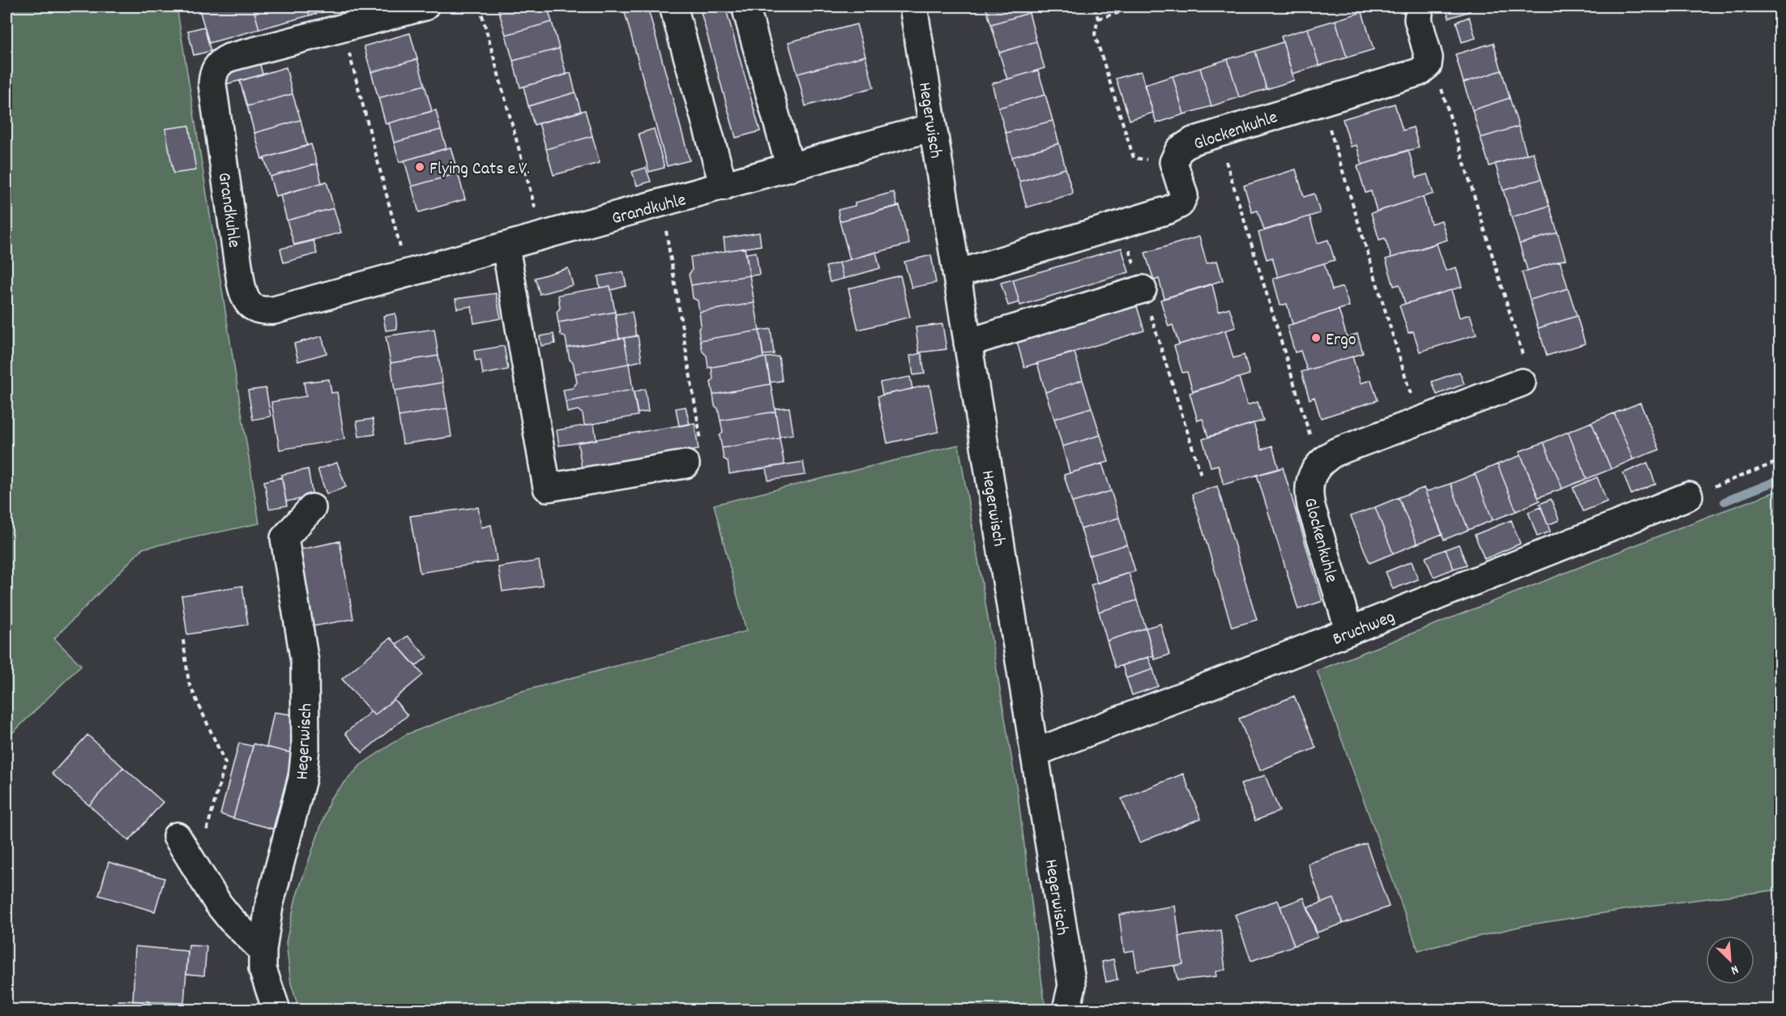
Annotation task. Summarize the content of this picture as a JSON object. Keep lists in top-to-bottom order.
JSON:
{
  "streets": {
    "street": [
      "Hegerwisch",
      "Glockenkuhle",
      "Grandkuhle",
      "Bruchweg"
    ]
  },
  "crossings": [
    ["Hegerwisch", "Glockenkuhle"],
    ["Hegerwisch", "Grandkuhle"],
    ["Hegerwisch", "Bruchweg"],
    ["Glockenkuhle", "Bruchweg"]
  ],
  "places": ["Flying Cats e.V.", "Ergo"],
  "north": "bottom right"
}
